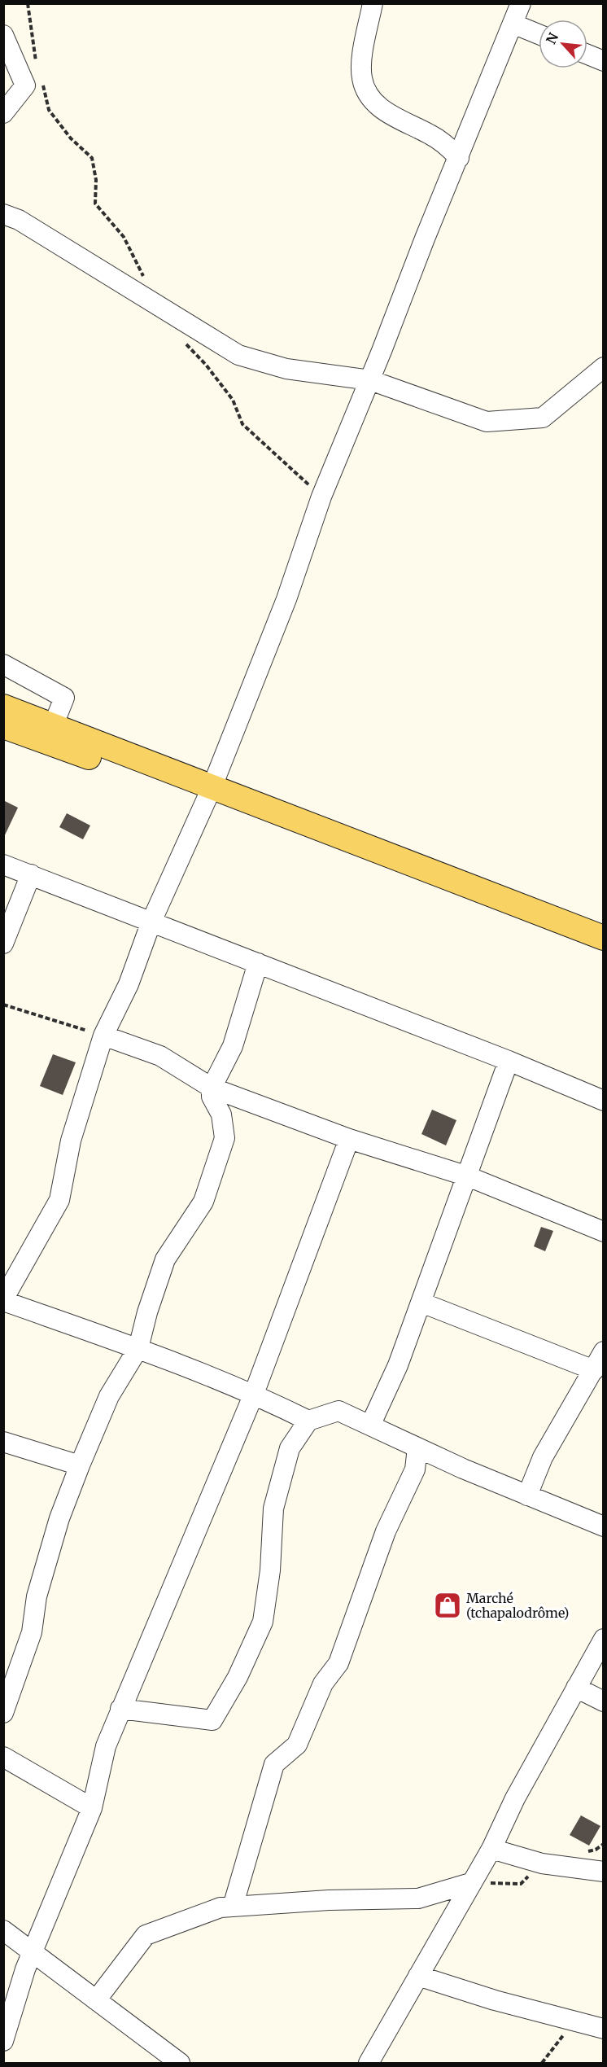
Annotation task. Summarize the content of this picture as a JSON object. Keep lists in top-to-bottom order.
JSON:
{
  "places": {
    "shop": ["Marché (tchapalodrôme)"]
  },
  "north": "top left"
}
